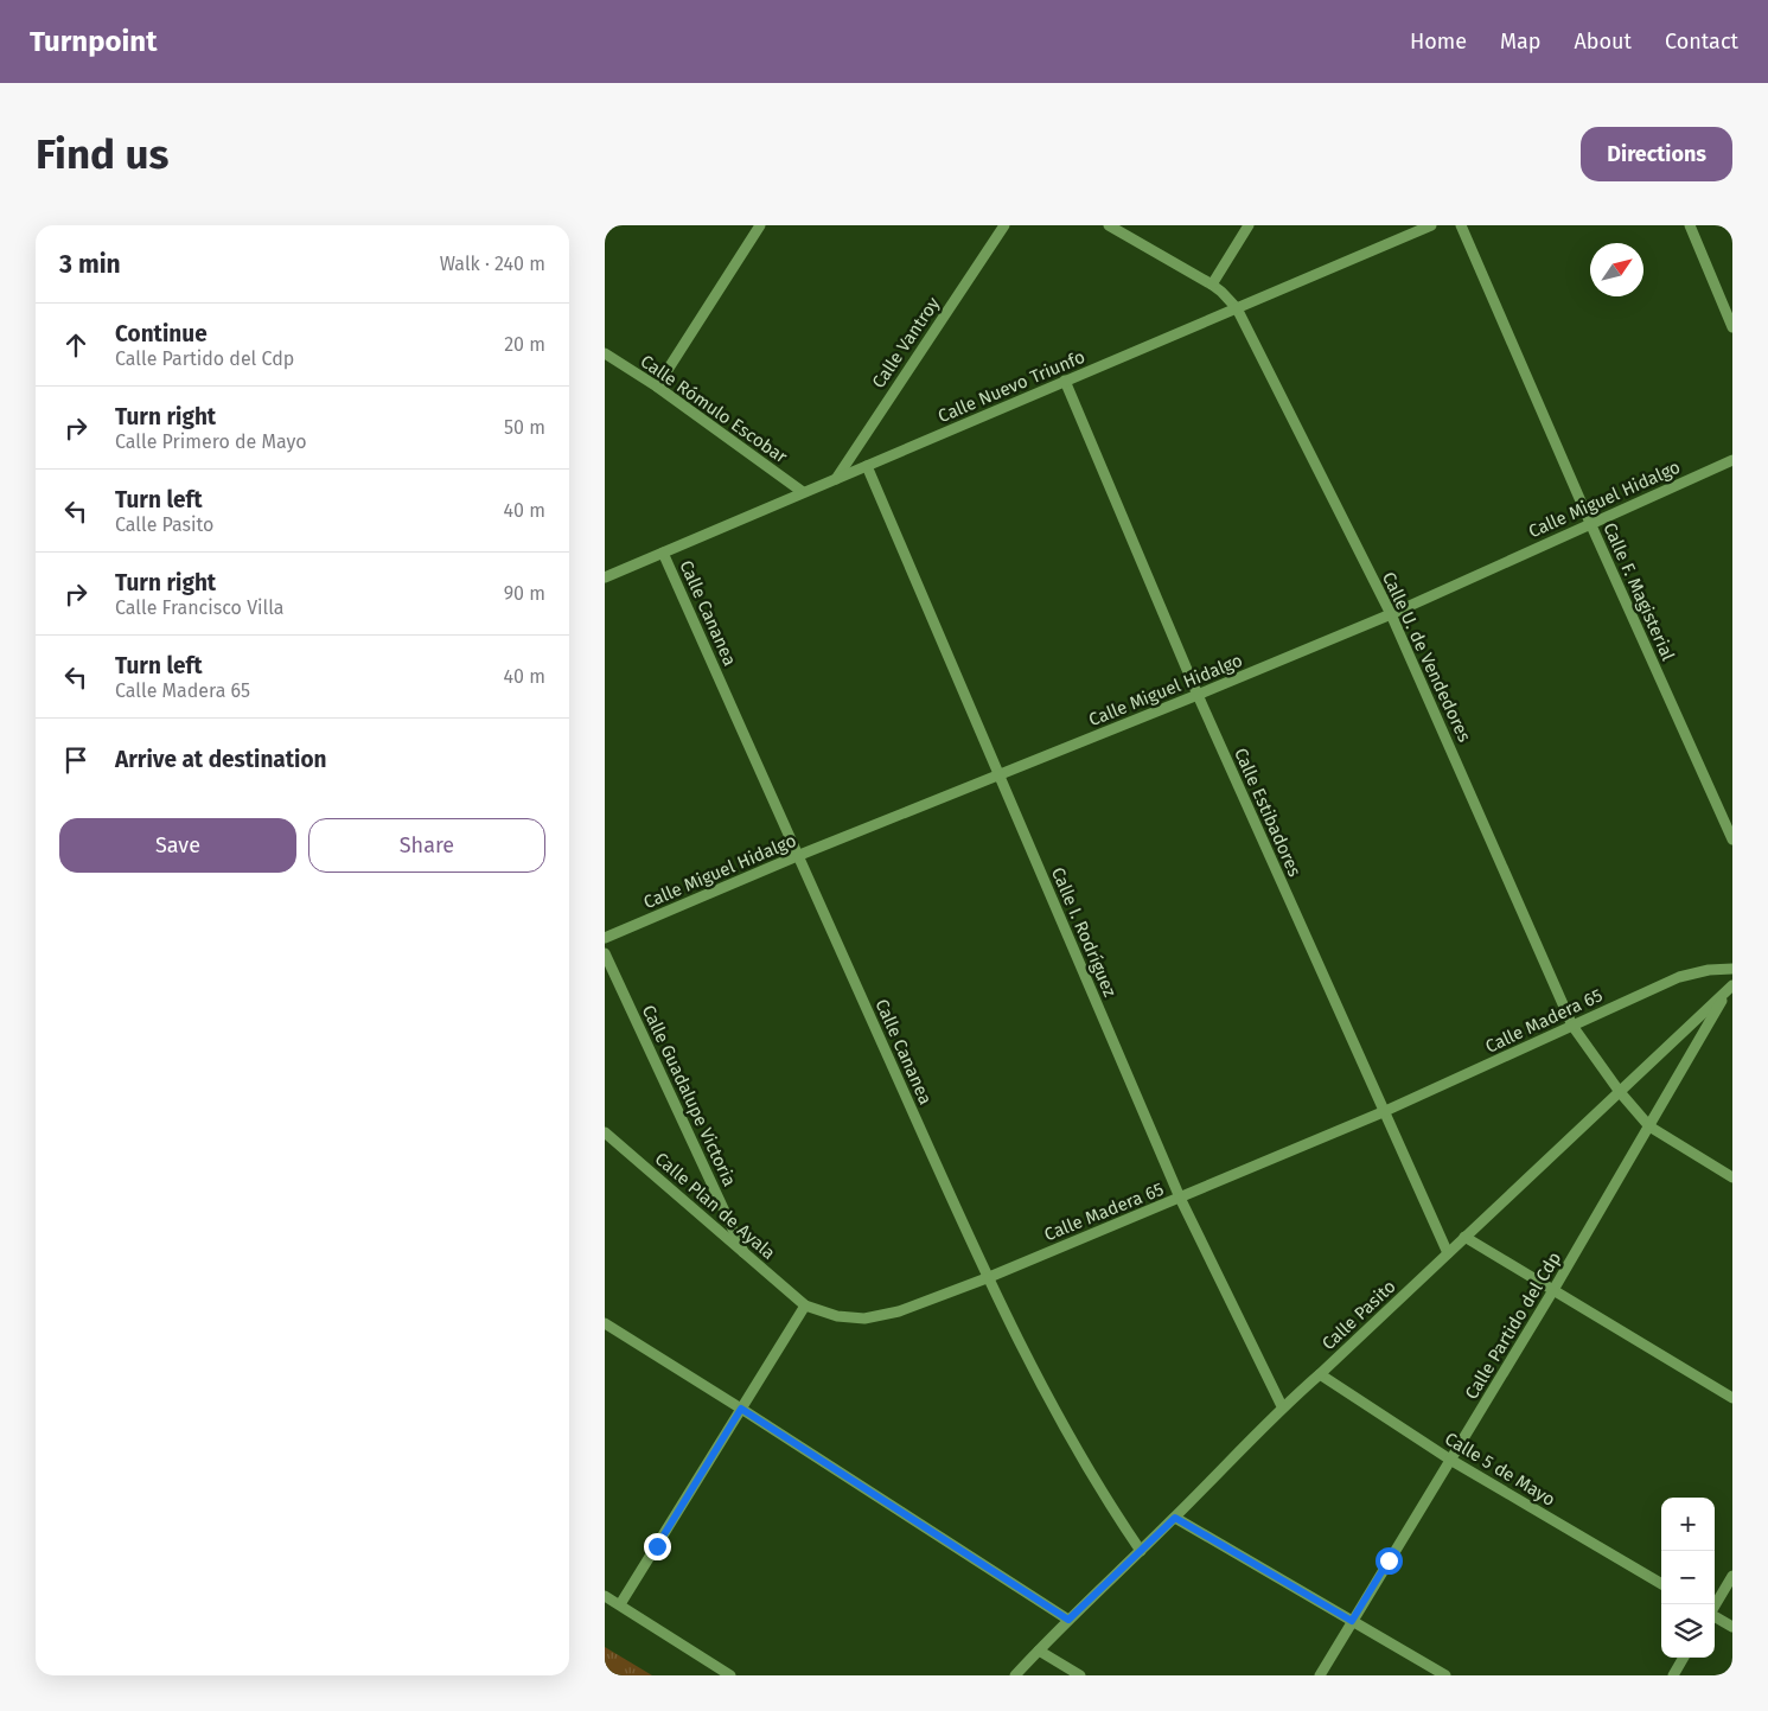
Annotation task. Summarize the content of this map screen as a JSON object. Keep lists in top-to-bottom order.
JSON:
{
  "streets": {
    "street": [
      "Calle Vantroy",
      "Calle Nuevo Triunfo",
      "Calle Rómulo Escobar",
      "Calle Miguel Hidalgo",
      "Calle F. Magisterial",
      "Calle Cananea",
      "Calle U. de Vendedores",
      "Calle Estibadores",
      "Calle I. Rodríguez",
      "Calle Madera 65",
      "Calle Guadalupe Victoria",
      "Calle Plan de Ayala",
      "Calle Pasito",
      "Calle Partido del Cdp",
      "Calle 5 de Mayo"
    ]
  },
  "crossings": [
    ["Calle Vantroy", "Calle Nuevo Triunfo"],
    ["Calle Nuevo Triunfo", "Calle Rómulo Escobar"],
    ["Calle Nuevo Triunfo", "Calle Cananea"],
    ["Calle Nuevo Triunfo", "Calle U. de Vendedores"],
    ["Calle Nuevo Triunfo", "Calle Estibadores"],
    ["Calle Nuevo Triunfo", "Calle I. Rodríguez"],
    ["Calle Miguel Hidalgo", "Calle F. Magisterial"],
    ["Calle Miguel Hidalgo", "Calle Cananea"],
    ["Calle Miguel Hidalgo", "Calle U. de Vendedores"],
    ["Calle Miguel Hidalgo", "Calle Estibadores"],
    ["Calle Miguel Hidalgo", "Calle I. Rodríguez"],
    ["Calle Cananea", "Calle Madera 65"],
    ["Calle Cananea", "Calle Pasito"],
    ["Calle U. de Vendedores", "Calle Madera 65"],
    ["Calle U. de Vendedores", "Calle Pasito"],
    ["Calle U. de Vendedores", "Calle Partido del Cdp"],
    ["Calle Estibadores", "Calle Madera 65"],
    ["Calle Estibadores", "Calle Pasito"],
    ["Calle I. Rodríguez", "Calle Madera 65"],
    ["Calle I. Rodríguez", "Calle Pasito"],
    ["Calle Madera 65", "Calle Plan de Ayala"],
    ["Calle Guadalupe Victoria", "Calle Plan de Ayala"],
    ["Calle Pasito", "Calle Partido del Cdp"],
    ["Calle Pasito", "Calle 5 de Mayo"],
    ["Calle Partido del Cdp", "Calle 5 de Mayo"]
  ],
  "north": "top right",
  "page": {
    "header": "Turnpoint",
    "nav": [
      "Home",
      "Map",
      "About",
      "Contact"
    ],
    "buttons": [
      "Directions",
      ["Save", "Share"]
    ],
    "title": "Find us",
    "heading": ["3 min", "Walk · 240 m"],
    "list": [
      ["Continue", "Calle Partido del Cdp", "20 m"],
      ["Turn right", "Calle Primero de Mayo", "50 m"],
      ["Turn left", "Calle Pasito", "40 m"],
      ["Turn right", "Calle Francisco Villa", "90 m"],
      ["Turn left", "Calle Madera 65", "40 m"],
      "Arrive at destination"
    ],
    "map_buttons": ["+", "−"]
  }
}
